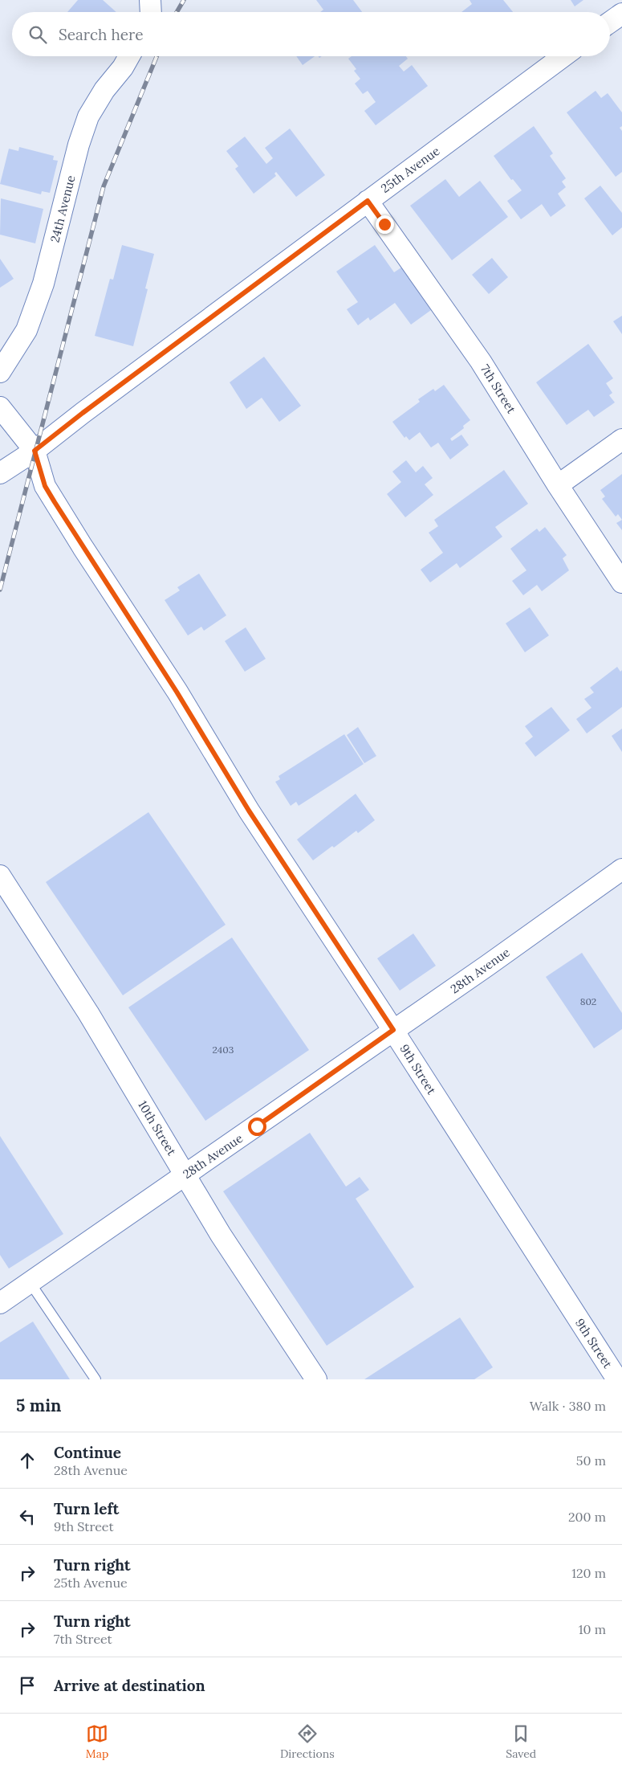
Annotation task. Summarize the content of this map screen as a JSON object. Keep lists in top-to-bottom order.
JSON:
{
  "streets": {
    "street": [
      "25th Avenue",
      "24th Avenue",
      "7th Street",
      "28th Avenue",
      "9th Street",
      "10th Street"
    ]
  },
  "crossings": [
    ["25th Avenue", "7th Street"],
    ["25th Avenue", "9th Street"],
    ["28th Avenue", "9th Street"],
    ["28th Avenue", "10th Street"]
  ],
  "house_numbers": ["802", "2403"],
  "page": {
    "search": "Search here",
    "heading": ["5 min", "Walk · 380 m"],
    "list": [
      ["Continue", "28th Avenue", "50 m"],
      ["Turn left", "9th Street", "200 m"],
      ["Turn right", "25th Avenue", "120 m"],
      ["Turn right", "7th Street", "10 m"],
      "Arrive at destination"
    ],
    "nav": ["Map", "Directions", "Saved"]
  }
}
